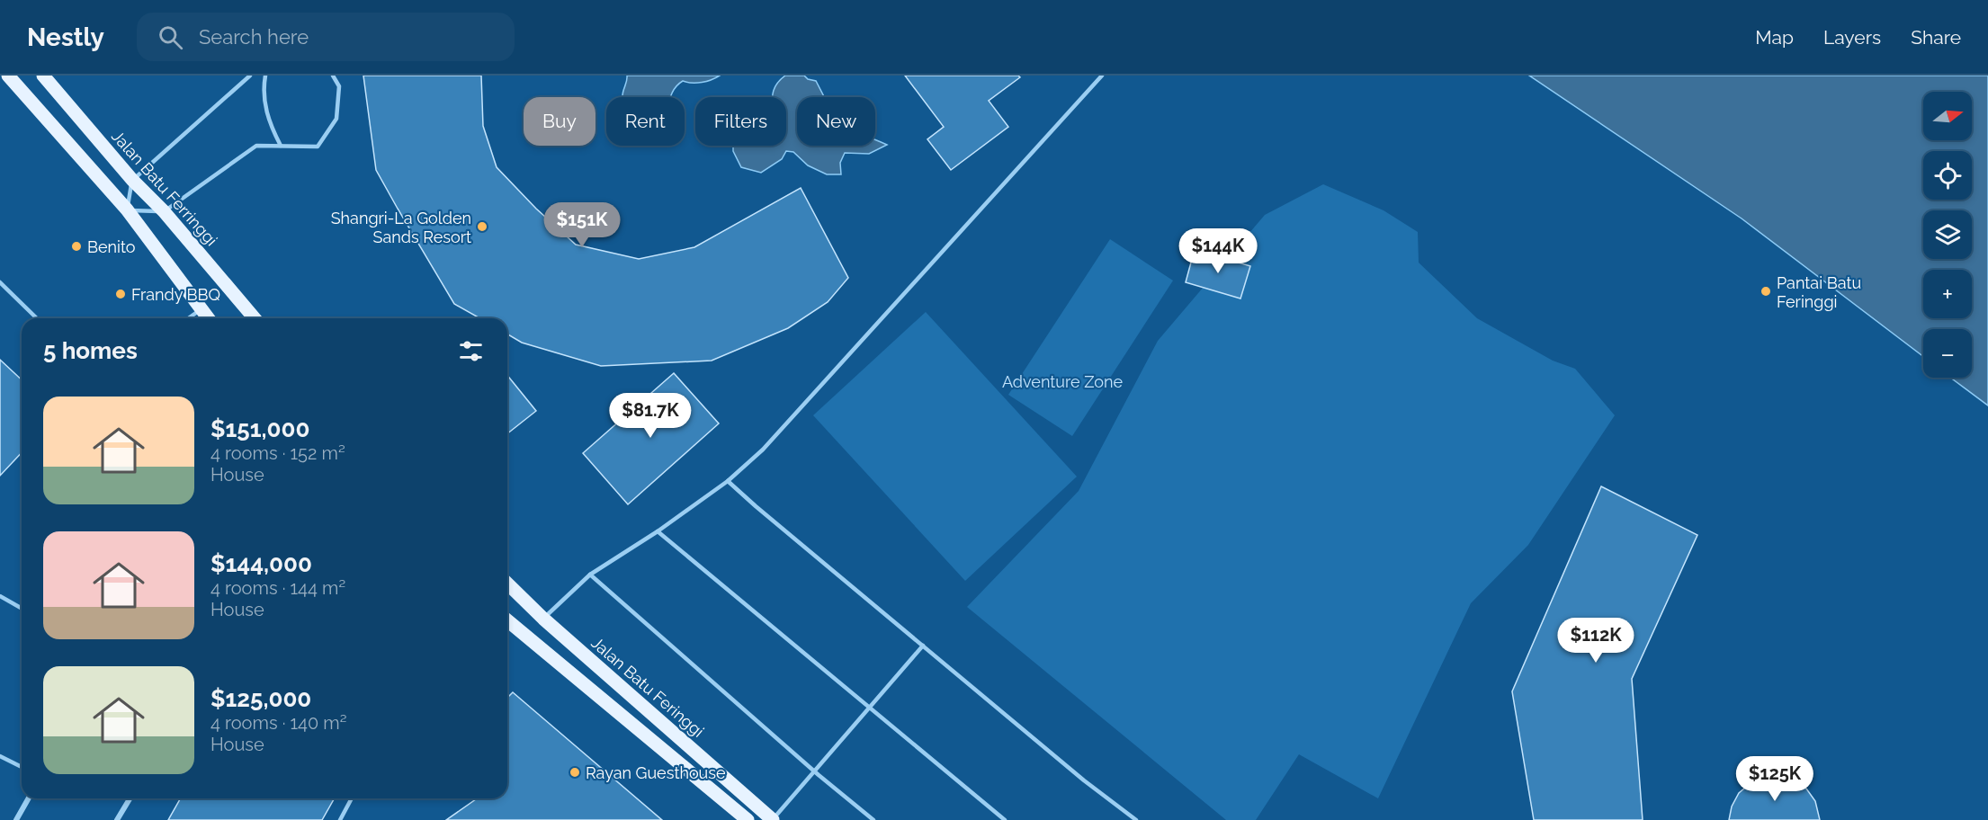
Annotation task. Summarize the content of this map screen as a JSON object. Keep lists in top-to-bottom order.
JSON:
{
  "streets": {
    "main road": ["Jalan Batu Ferringgi", "Jalan Batu Feringgi"]
  },
  "parks": ["Adventure Zone"],
  "places": [
    "Shangri-La Golden Sands Resort",
    "Benito",
    "Pantai Batu Feringgi",
    "Frandy BBQ",
    "Rayan Guesthouse"
  ],
  "north": "right",
  "page": {
    "header": "Nestly",
    "search": "Search here",
    "nav": ["Map", "Layers", "Share"],
    "map_buttons": ["+", "−"],
    "chip": [
      "Buy",
      "Rent",
      "Filters",
      "New"
    ],
    "price": [
      "$151K",
      "$144K",
      "$81.7K",
      "$112K",
      "$125K"
    ],
    "heading": "5 homes",
    "list": [
      {
        "name": "$151,000",
        "note": "4 rooms · 152 m² · House"
      },
      {
        "name": "$144,000",
        "note": "4 rooms · 144 m² · House"
      },
      {
        "name": "$125,000",
        "note": "4 rooms · 140 m² · House"
      }
    ]
  }
}
